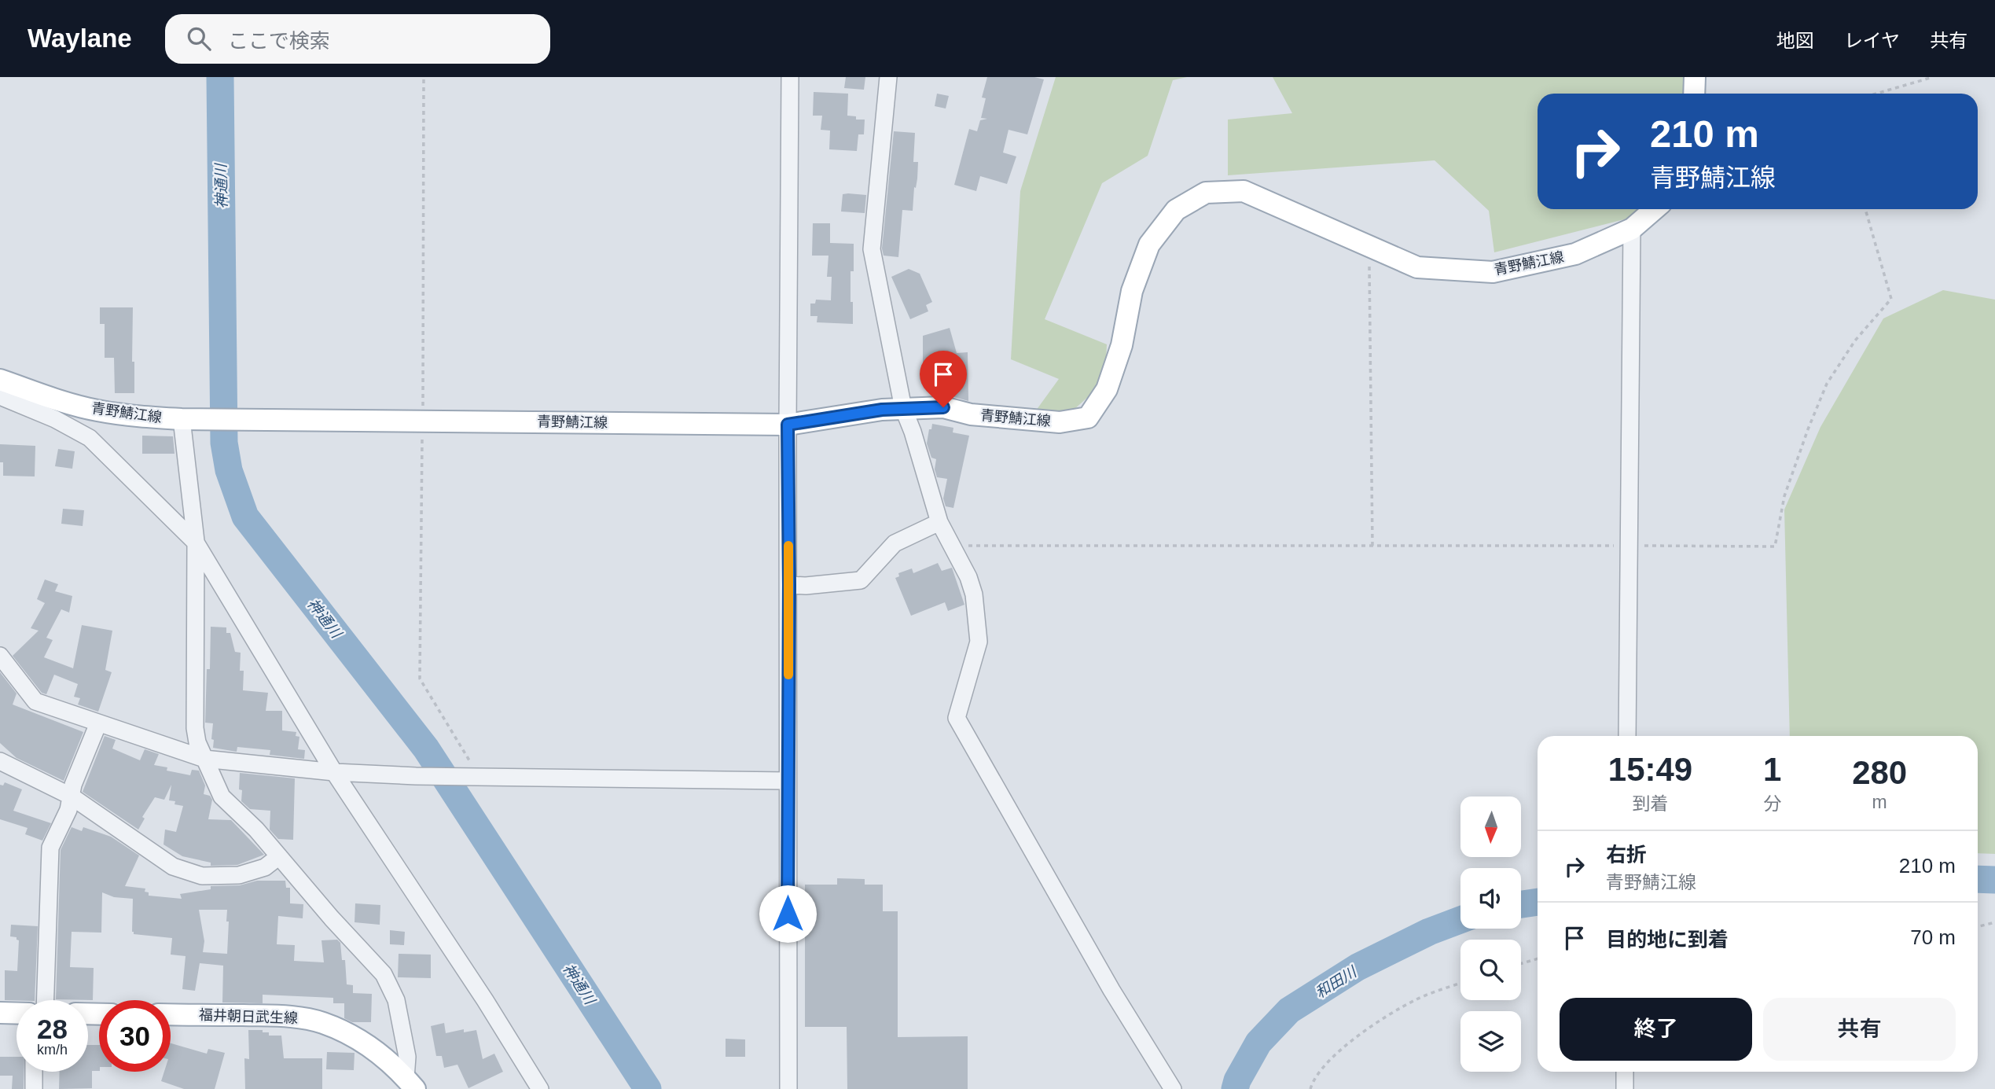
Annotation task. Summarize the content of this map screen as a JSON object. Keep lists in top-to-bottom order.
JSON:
{
  "streets": {
    "main road": ["青野鯖江線", "福井朝日武生線"]
  },
  "water": ["神通川", "和田川"],
  "north": "bottom",
  "page": {
    "header": "Waylane",
    "search": "ここで検索",
    "nav": ["地図", "レイヤ", "共有"],
    "turn": ["210 m", "青野鯖江線"],
    "eta": [
      "15:49",
      "到着",
      "1",
      "分",
      "280",
      "m"
    ],
    "list": [
      {
        "name": "右折",
        "note": "青野鯖江線",
        "value": "210 m"
      },
      {
        "name": "目的地に到着",
        "value": "70 m"
      }
    ],
    "buttons": ["終了", "共有"],
    "speed": "28 km/h",
    "limit": "30"
  }
}
